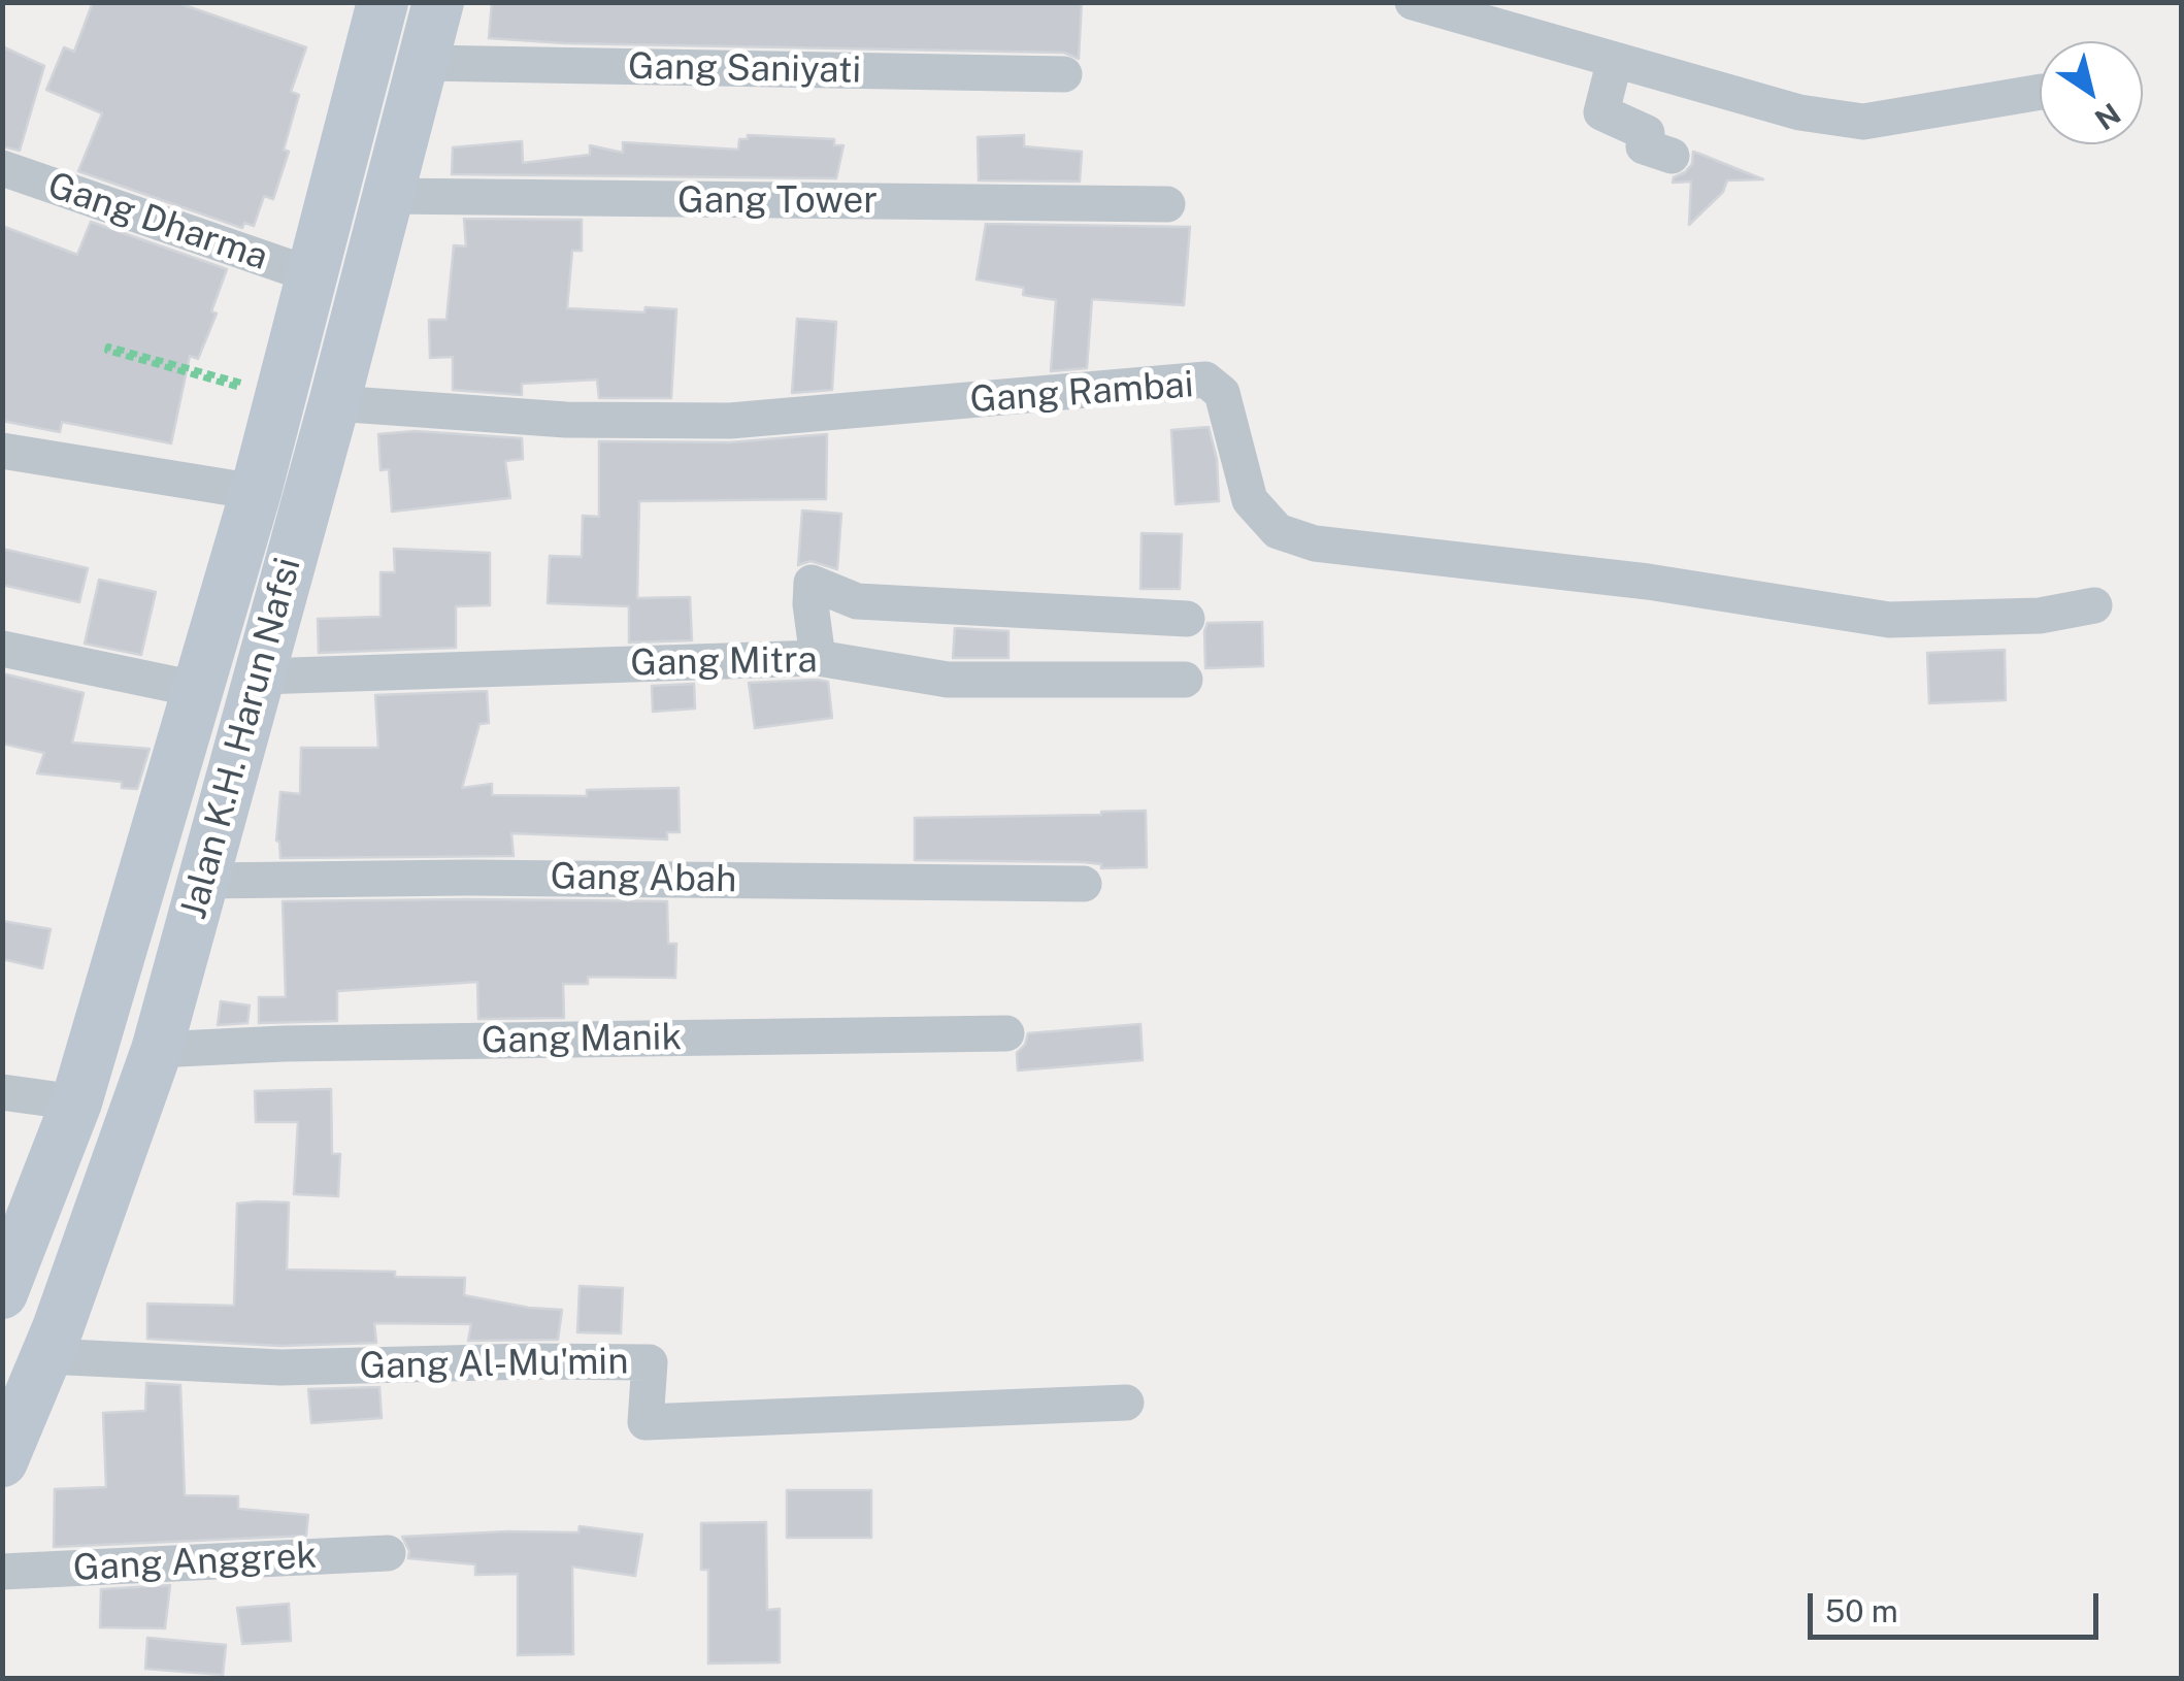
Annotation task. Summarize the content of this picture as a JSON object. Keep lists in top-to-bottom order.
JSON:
{
  "streets": {
    "main road": ["Jalan K.H. Harun Nafsi"],
    "street": [
      "Gang Saniyati",
      "Gang Tower",
      "Gang Dharma",
      "Gang Rambai",
      "Gang Mitra",
      "Gang Abah",
      "Gang Manik",
      "Gang Al-Mu'min",
      "Gang Anggrek"
    ]
  },
  "crossings": [
    ["Gang Saniyati", "Jalan K.H. Harun Nafsi"],
    ["Gang Tower", "Jalan K.H. Harun Nafsi"],
    ["Gang Dharma", "Jalan K.H. Harun Nafsi"],
    ["Gang Rambai", "Jalan K.H. Harun Nafsi"],
    ["Gang Mitra", "Jalan K.H. Harun Nafsi"],
    ["Jalan K.H. Harun Nafsi", "Gang Abah"],
    ["Jalan K.H. Harun Nafsi", "Gang Manik"],
    ["Jalan K.H. Harun Nafsi", "Gang Al-Mu'min"]
  ],
  "scale_bar": "50 m",
  "north": "bottom right"
}
